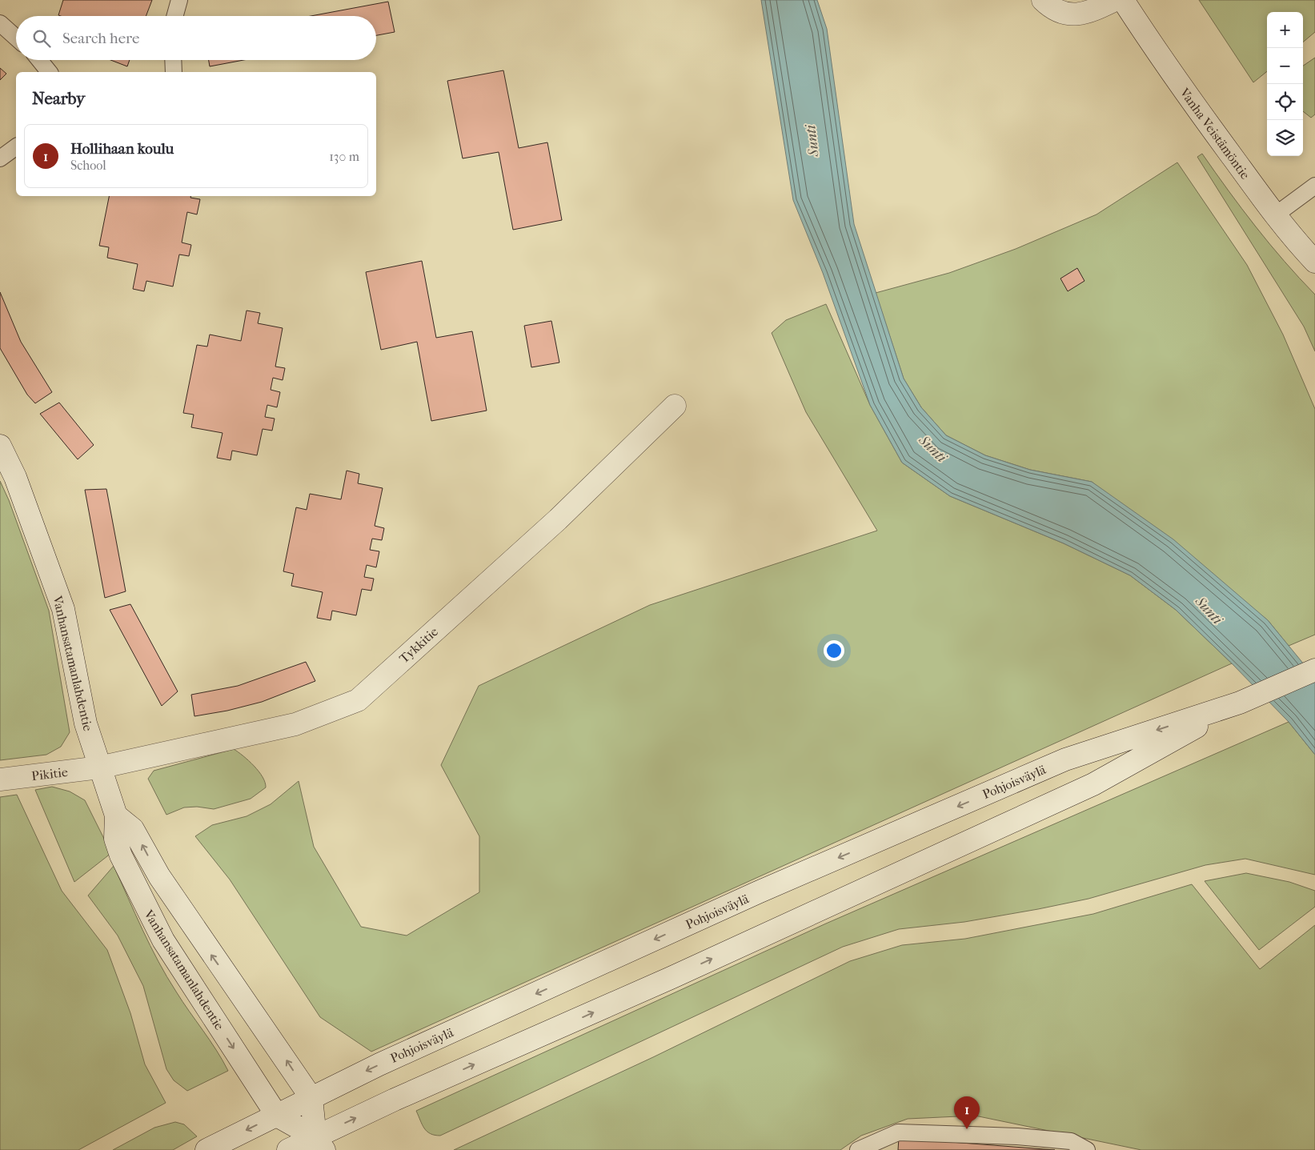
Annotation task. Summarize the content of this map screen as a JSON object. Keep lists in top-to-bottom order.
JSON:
{
  "streets": {
    "main road": [
      "Vanha Veistämöntie",
      "Tykkitie",
      "Vanhansatamanlahdentie",
      "Pikitie",
      "Pohjoisväylä"
    ]
  },
  "crossings": [
    ["Tykkitie", "Vanhansatamanlahdentie"],
    ["Tykkitie", "Pikitie"],
    ["Vanhansatamanlahdentie", "Pikitie"],
    ["Vanhansatamanlahdentie", "Pohjoisväylä"]
  ],
  "water": ["Sunti"],
  "page": {
    "map_buttons": ["+", "−"],
    "search": "Search here",
    "heading": "Nearby",
    "list": [
      {
        "mark": "1",
        "name": "Hollihaan koulu",
        "note": "School",
        "value": "130 m"
      }
    ],
    "pins": "1"
  }
}
